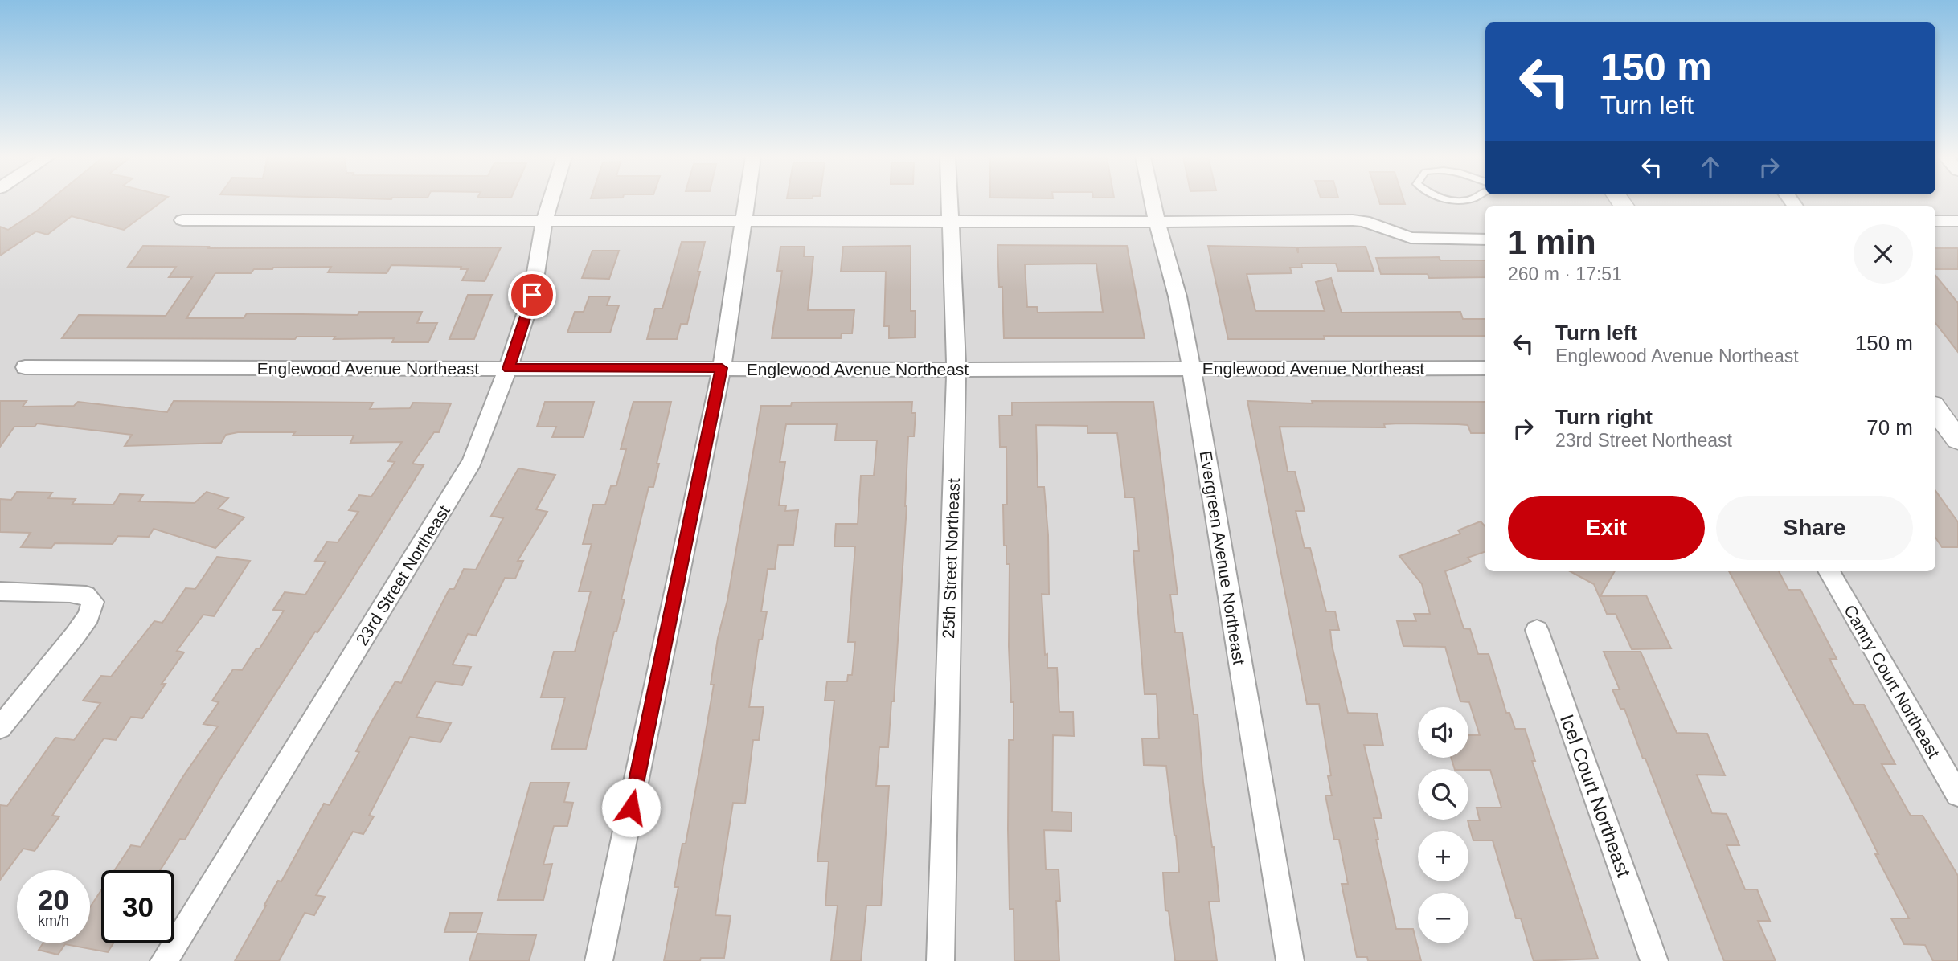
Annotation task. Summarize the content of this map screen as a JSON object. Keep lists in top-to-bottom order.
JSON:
{
  "streets": {
    "street": [
      "Englewood Avenue Northeast",
      "Evergreen Avenue Northeast",
      "25th Street Northeast",
      "23rd Street Northeast",
      "Camry Court Northeast",
      "Icel Court Northeast"
    ]
  },
  "crossings": [
    ["Englewood Avenue Northeast", "Evergreen Avenue Northeast"],
    ["Englewood Avenue Northeast", "25th Street Northeast"],
    ["Englewood Avenue Northeast", "23rd Street Northeast"]
  ],
  "page": {
    "turn": ["150 m", "Turn left"],
    "heading": ["1 min", "260 m · 17:51"],
    "list": [
      {
        "name": "Turn left",
        "note": "Englewood Avenue Northeast",
        "value": "150 m"
      },
      {
        "name": "Turn right",
        "note": "23rd Street Northeast",
        "value": "70 m"
      }
    ],
    "buttons": ["Exit", "Share"],
    "map_buttons": ["+", "−"],
    "speed": "20 km/h",
    "limit": "30"
  }
}
